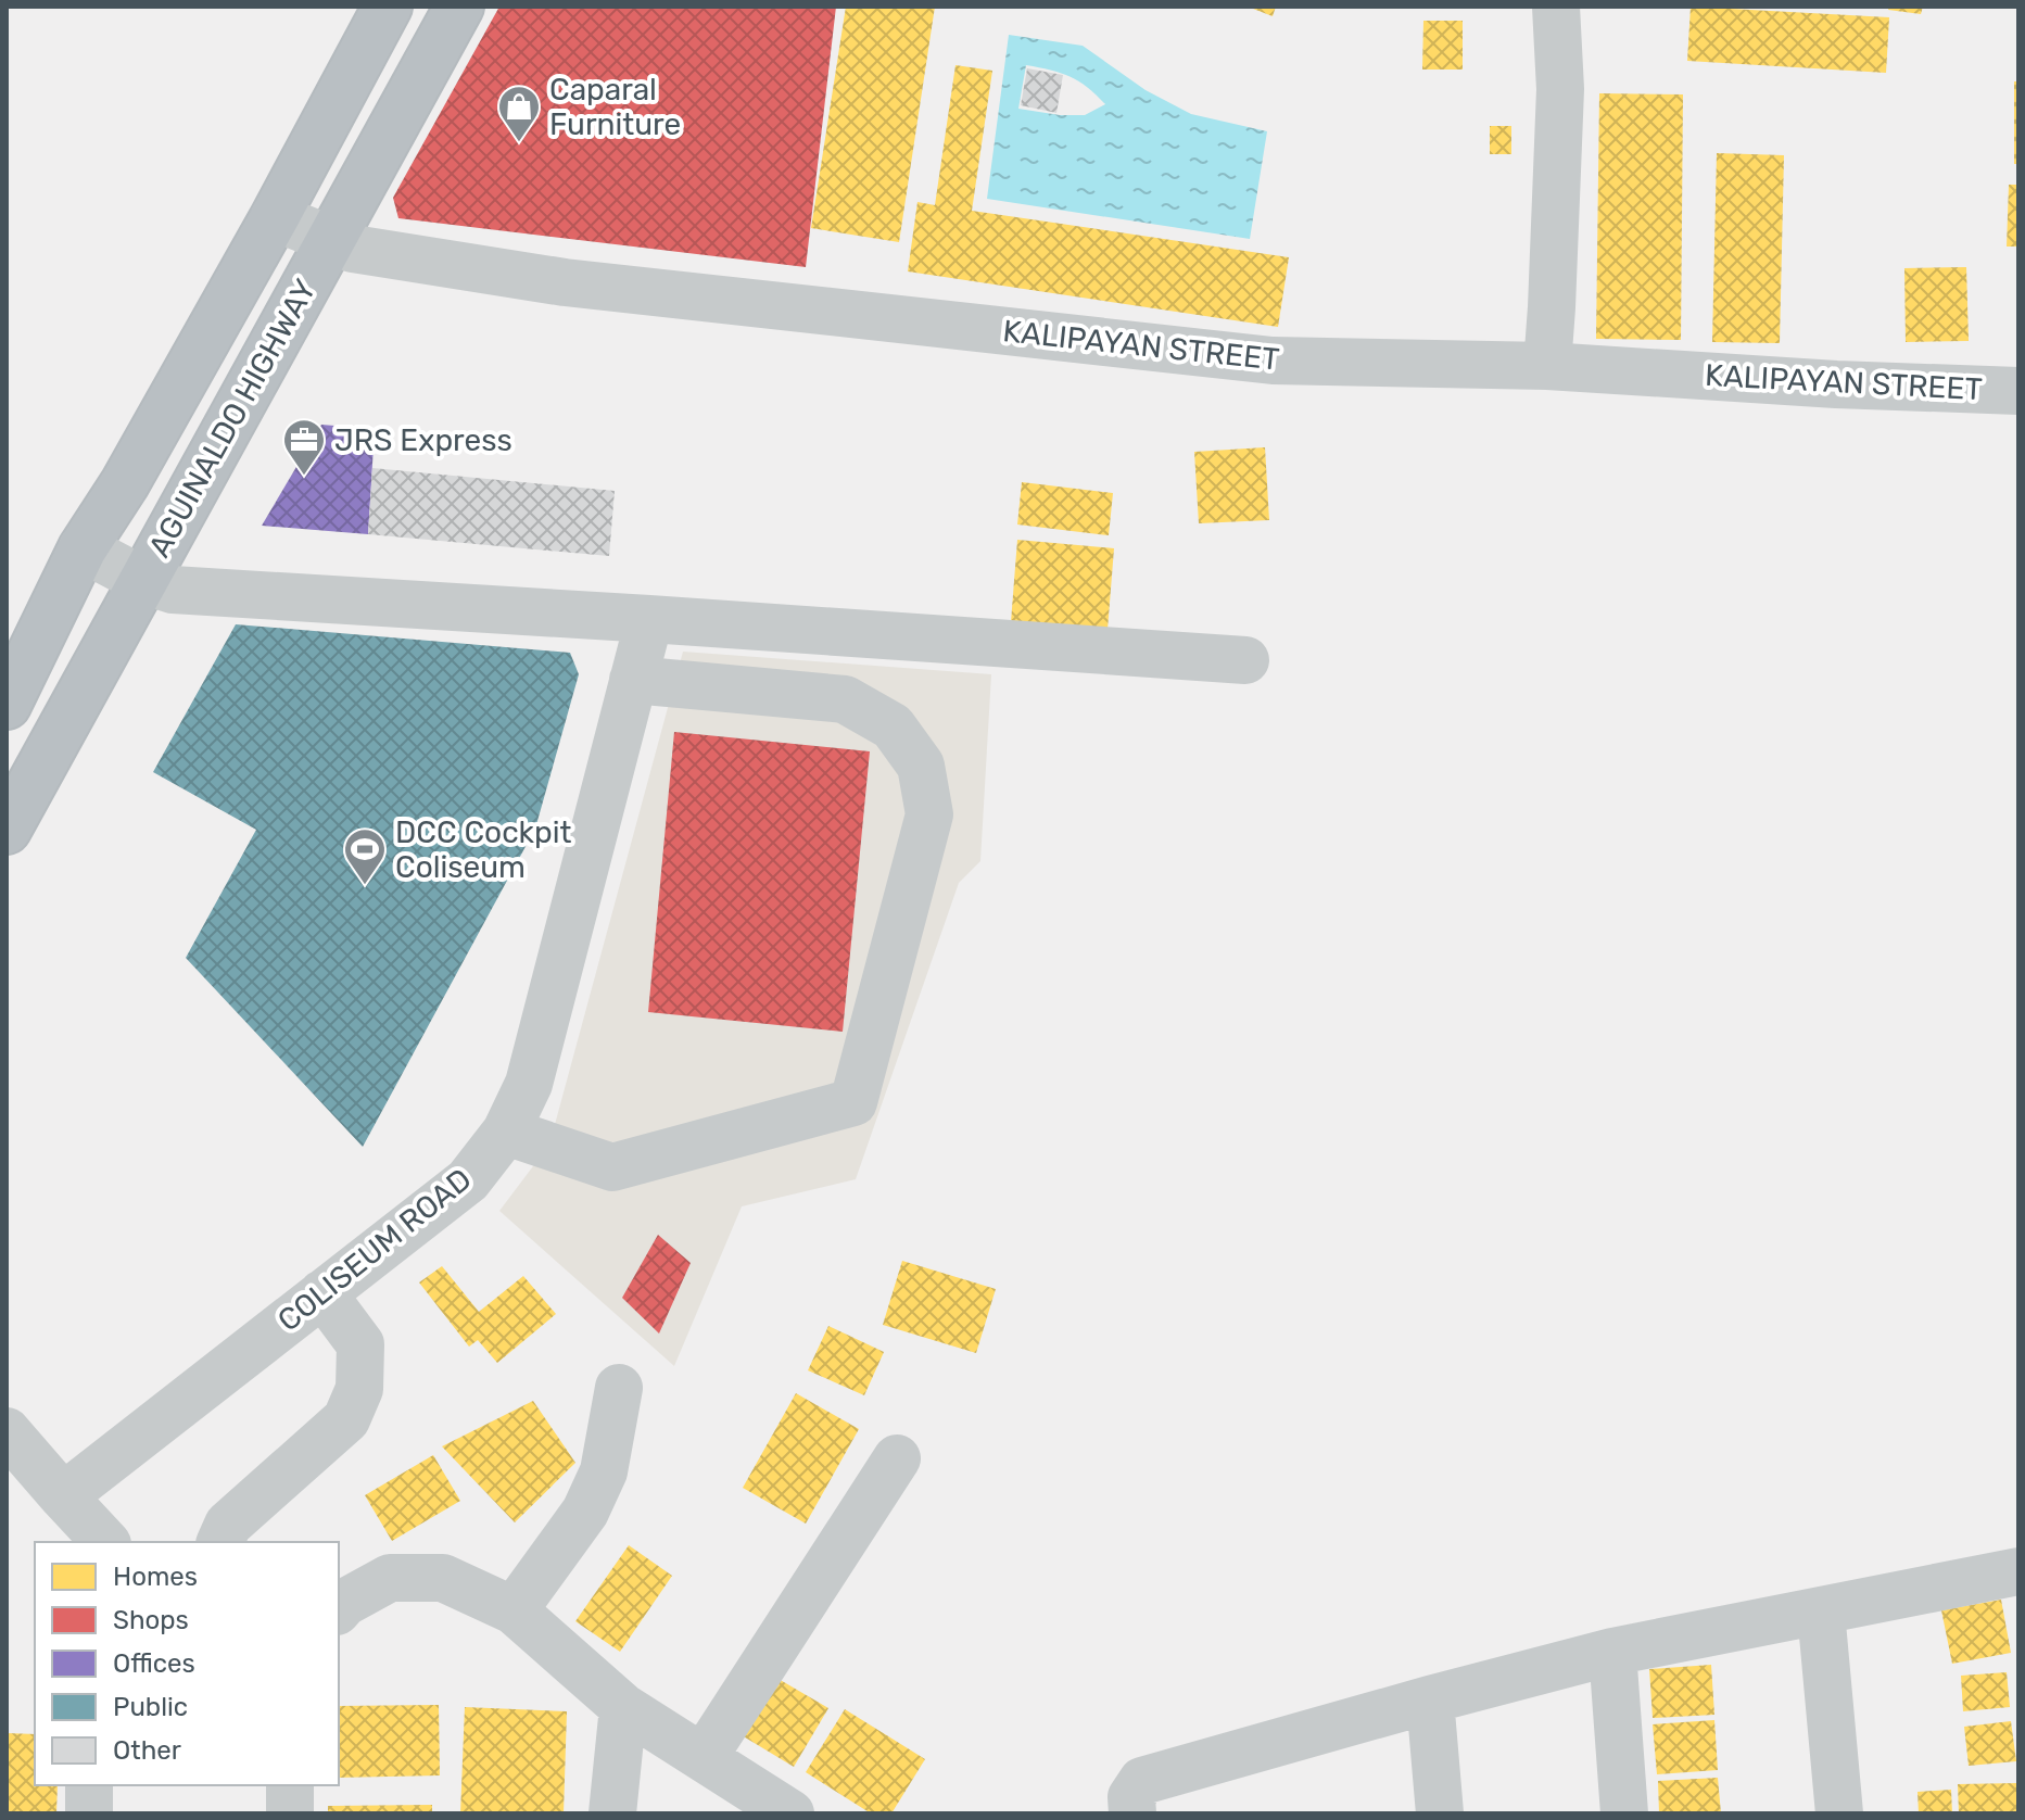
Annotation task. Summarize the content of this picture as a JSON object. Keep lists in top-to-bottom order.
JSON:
{
  "streets": {
    "highway": ["AGUINALDO HIGHWAY"],
    "street": ["KALIPAYAN STREET", "COLISEUM ROAD"]
  },
  "crossings": [
    ["KALIPAYAN STREET", "AGUINALDO HIGHWAY"]
  ],
  "places": {
    "shop": ["Caparal Furniture"],
    "office": ["JRS Express"],
    "sports": ["DCC Cockpit Coliseum"]
  },
  "legend": [
    "Homes",
    "Shops",
    "Offices",
    "Public",
    "Other"
  ]
}
